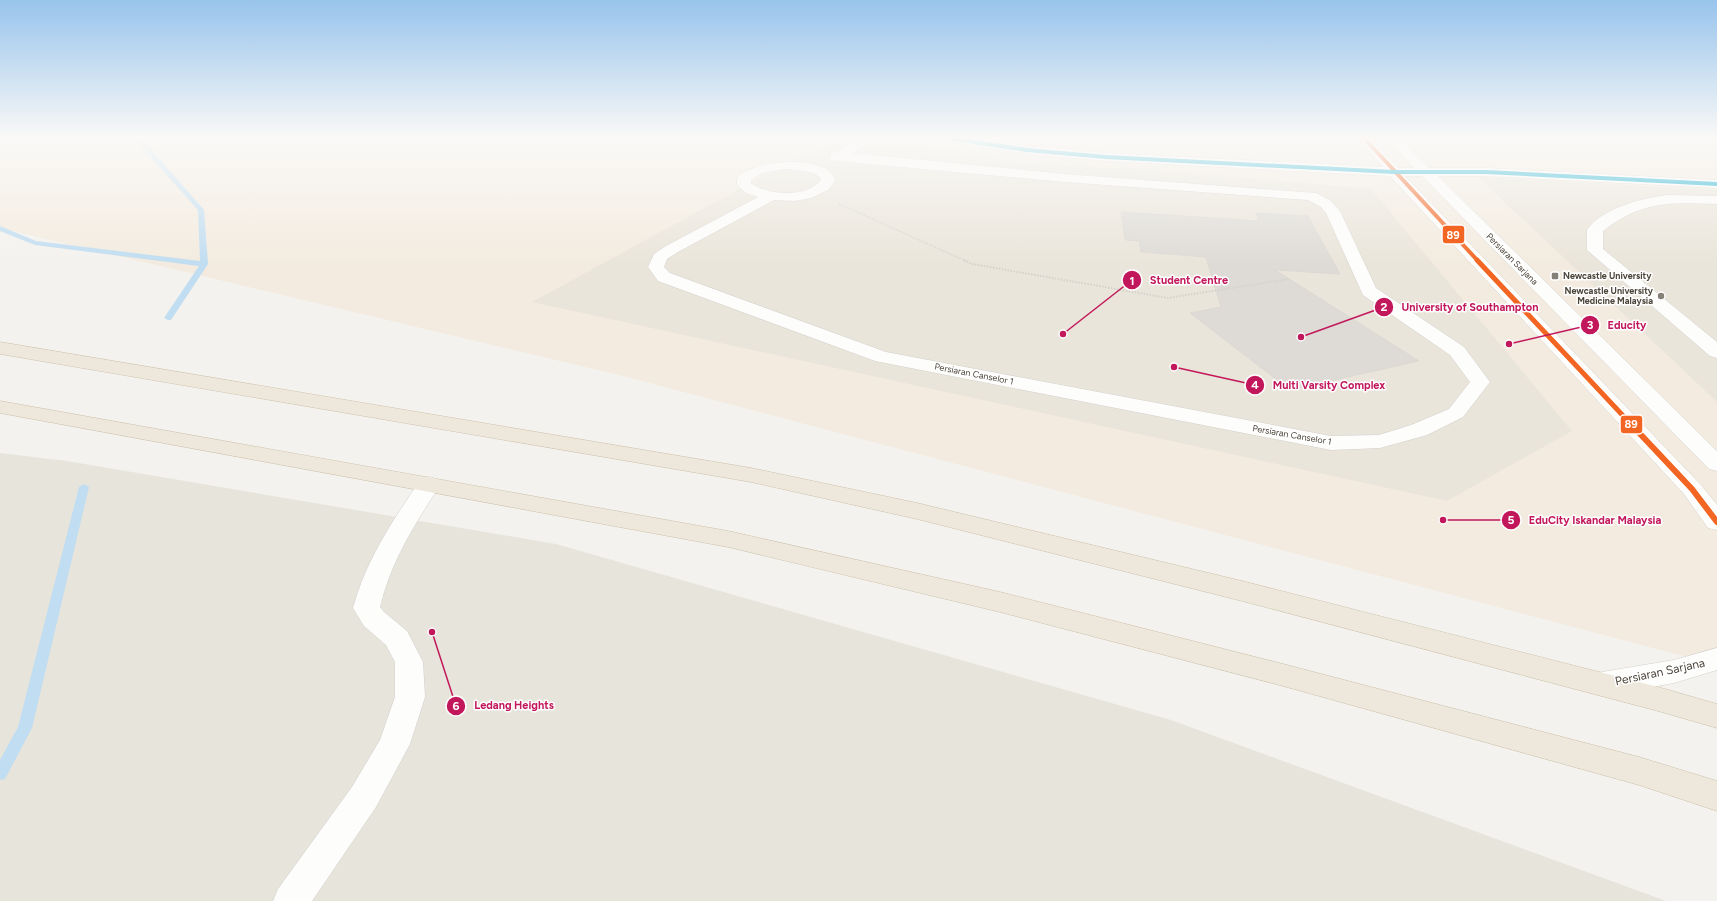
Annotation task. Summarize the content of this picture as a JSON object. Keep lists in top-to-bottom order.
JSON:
{
  "streets": {
    "street": ["Persiaran Sarjana", "Persiaran Canselor 1"]
  },
  "places": {
    "transit": ["Newcastle University"],
    "other": [
      "Newcastle University Medicine Malaysia",
      "Student Centre",
      "University of Southampton",
      "Educity",
      "Multi Varsity Complex",
      "EduCity Iskandar Malaysia",
      "Ledang Heights"
    ]
  },
  "lines": ["transit line 89"]
}
